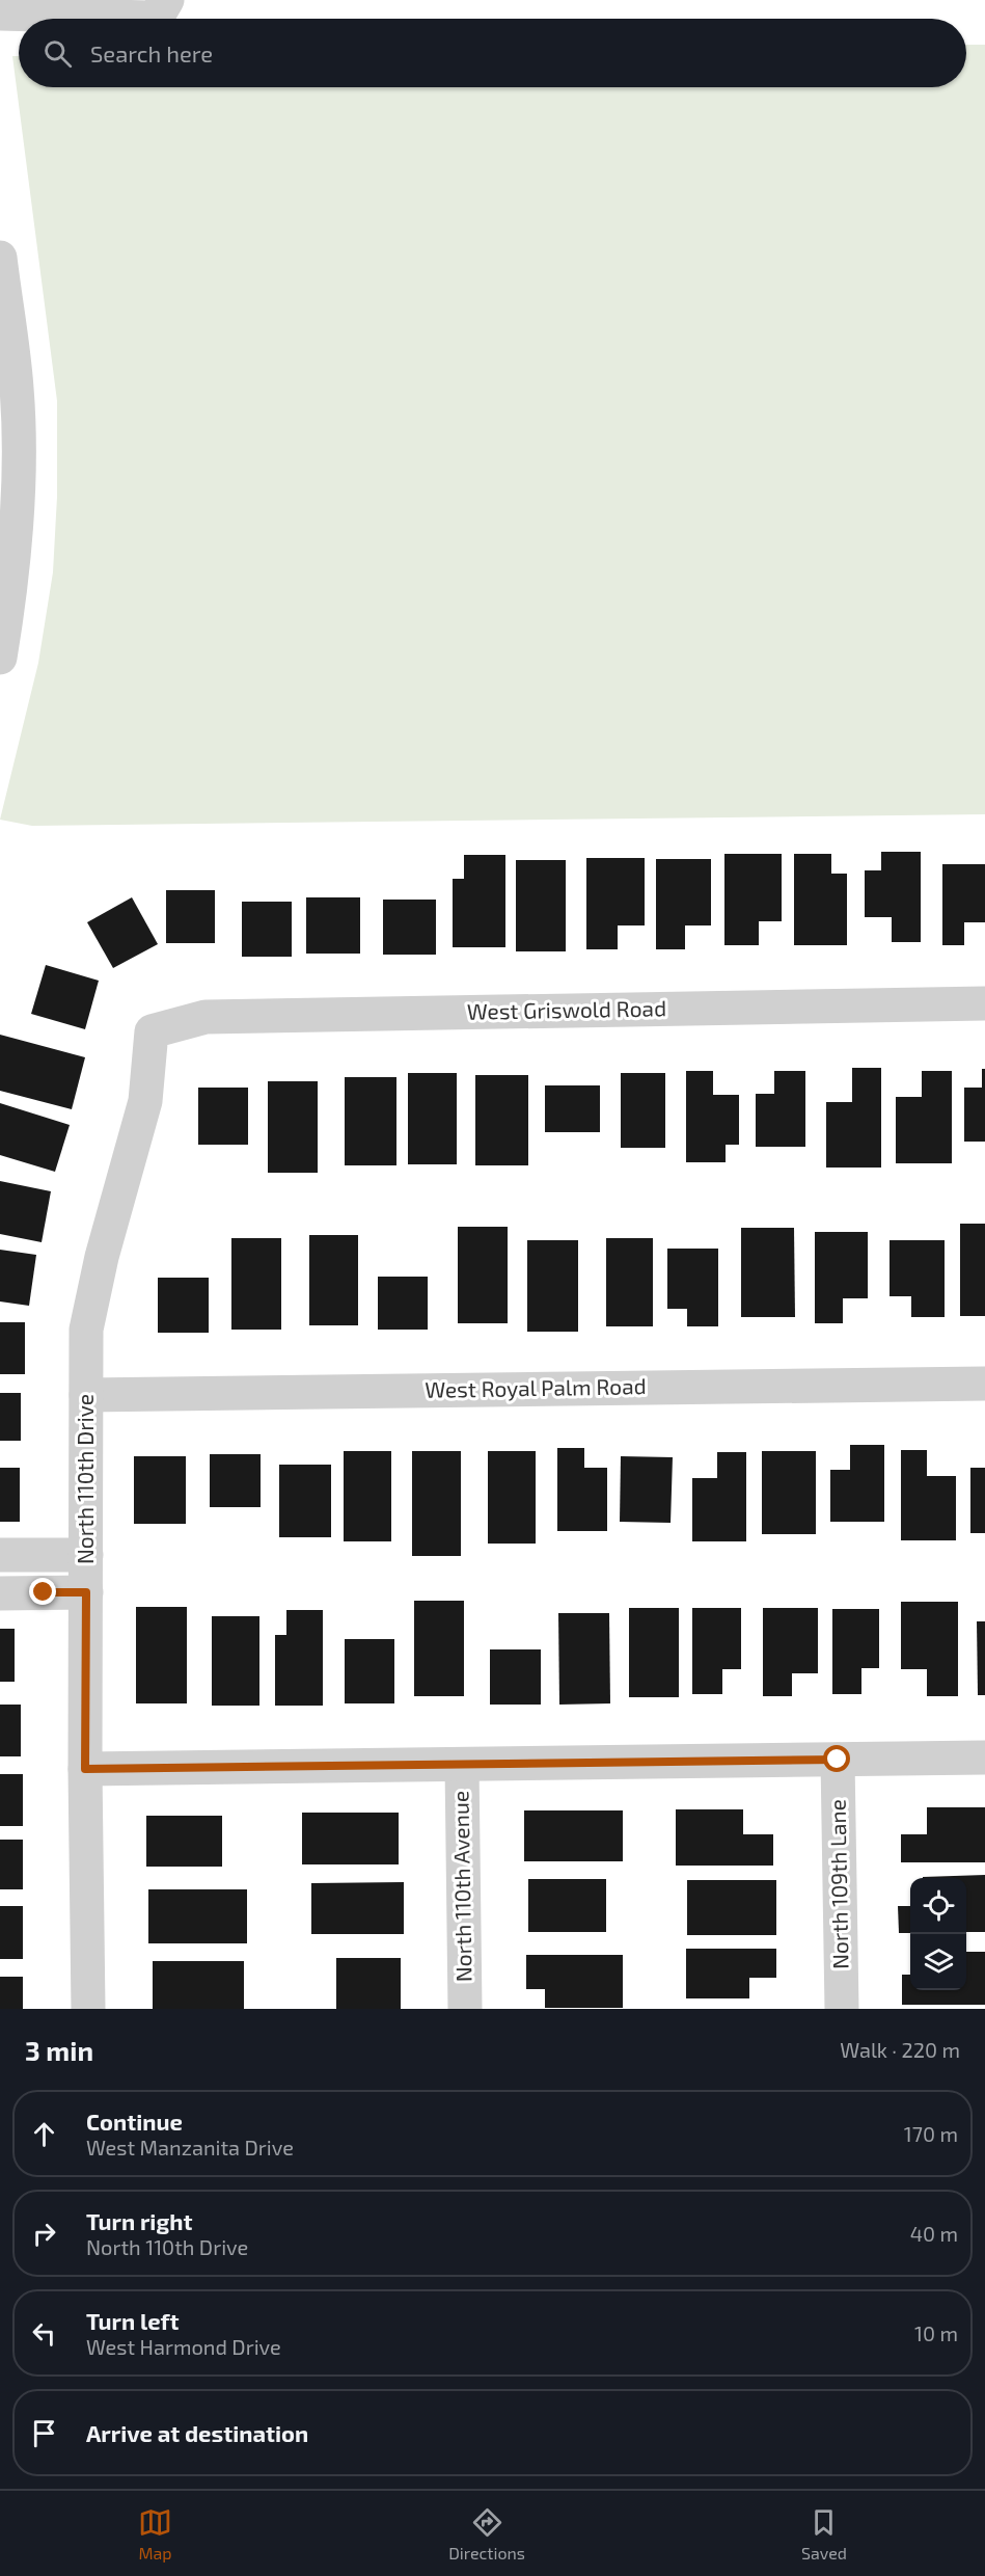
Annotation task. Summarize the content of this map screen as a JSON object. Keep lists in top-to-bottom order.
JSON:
{
  "streets": {
    "street": [
      "West Griswold Road",
      "West Royal Palm Road",
      "North 110th Drive",
      "North 109th Lane",
      "North 110th Avenue"
    ]
  },
  "crossings": [
    ["West Griswold Road", "North 110th Drive"],
    ["West Royal Palm Road", "North 110th Drive"]
  ],
  "page": {
    "search": "Search here",
    "heading": ["3 min", "Walk · 220 m"],
    "list": [
      ["Continue", "West Manzanita Drive", "170 m"],
      ["Turn right", "North 110th Drive", "40 m"],
      ["Turn left", "West Harmond Drive", "10 m"],
      "Arrive at destination"
    ],
    "nav": ["Map", "Directions", "Saved"]
  }
}
